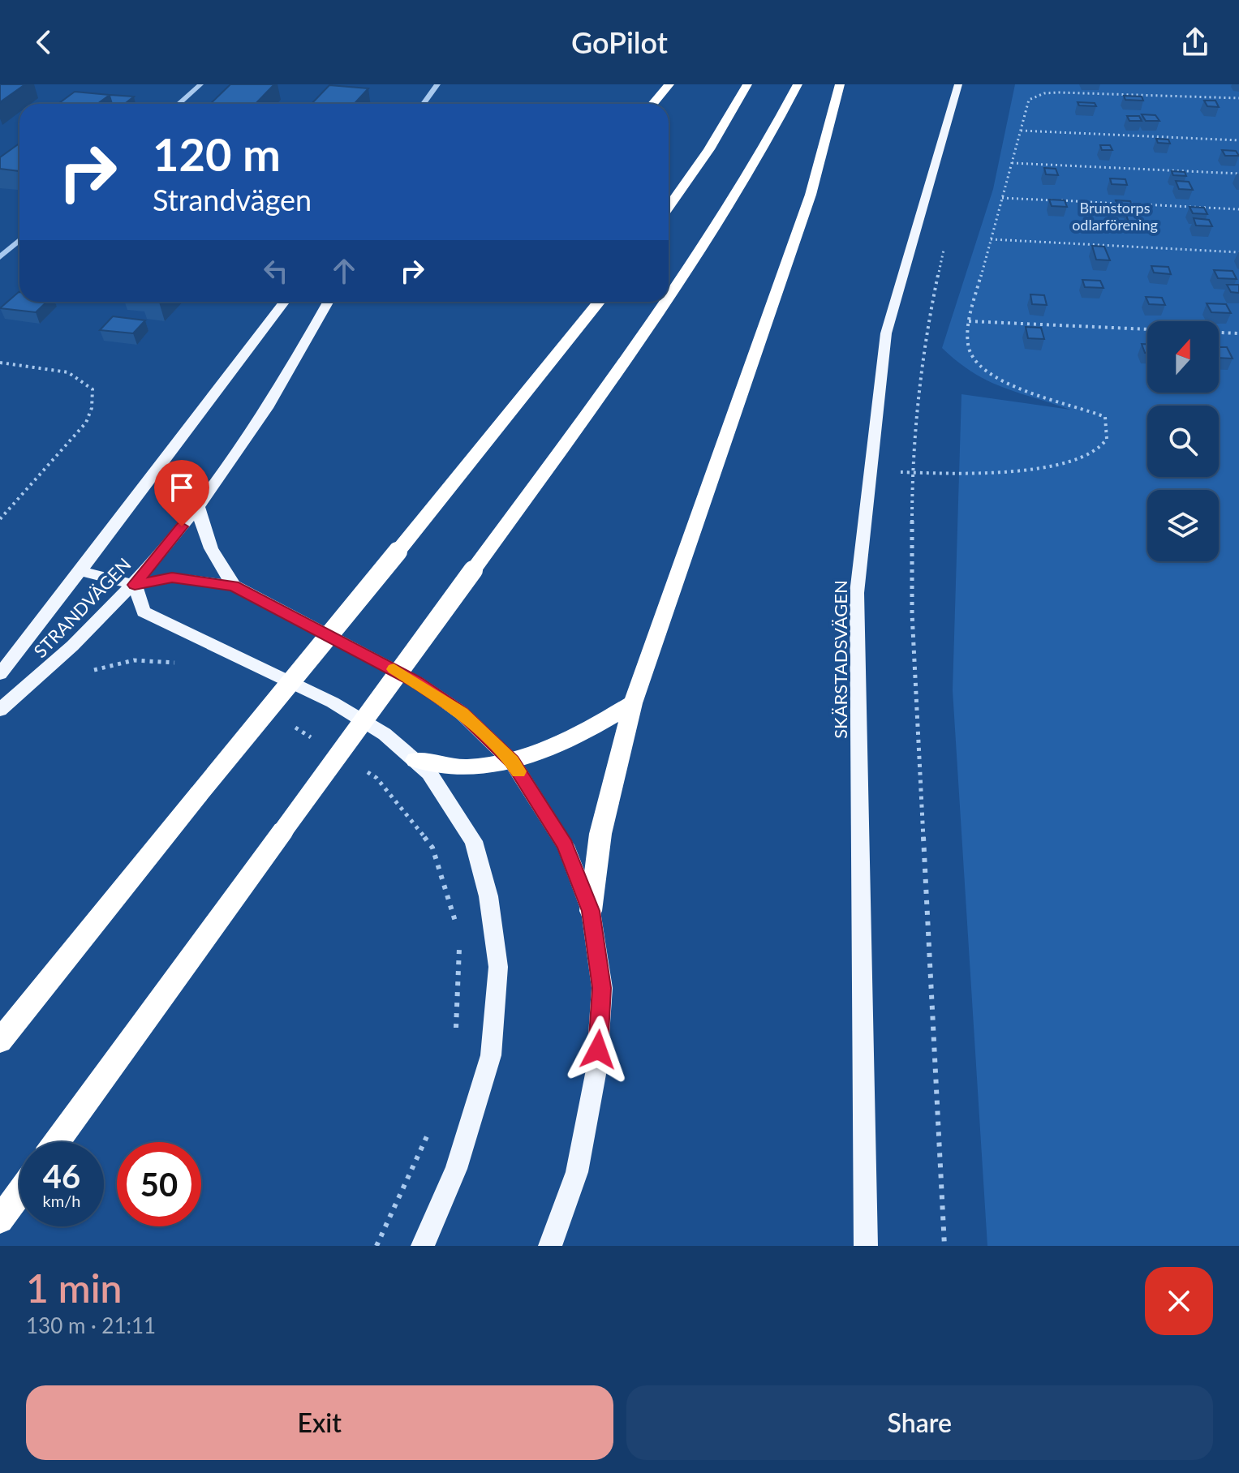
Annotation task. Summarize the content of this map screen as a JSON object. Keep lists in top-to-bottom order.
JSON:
{
  "streets": {
    "main road": ["STRANDVÄGEN", "SKÄRSTADSVÄGEN"]
  },
  "parks": ["Brunstorps odlarförening"],
  "north": "top",
  "page": {
    "header": "GoPilot",
    "turn": ["120 m", "Strandvägen"],
    "speed": "46 km/h",
    "limit": "50",
    "heading": ["1 min", "130 m · 21:11"],
    "buttons": ["Exit", "Share"]
  }
}
